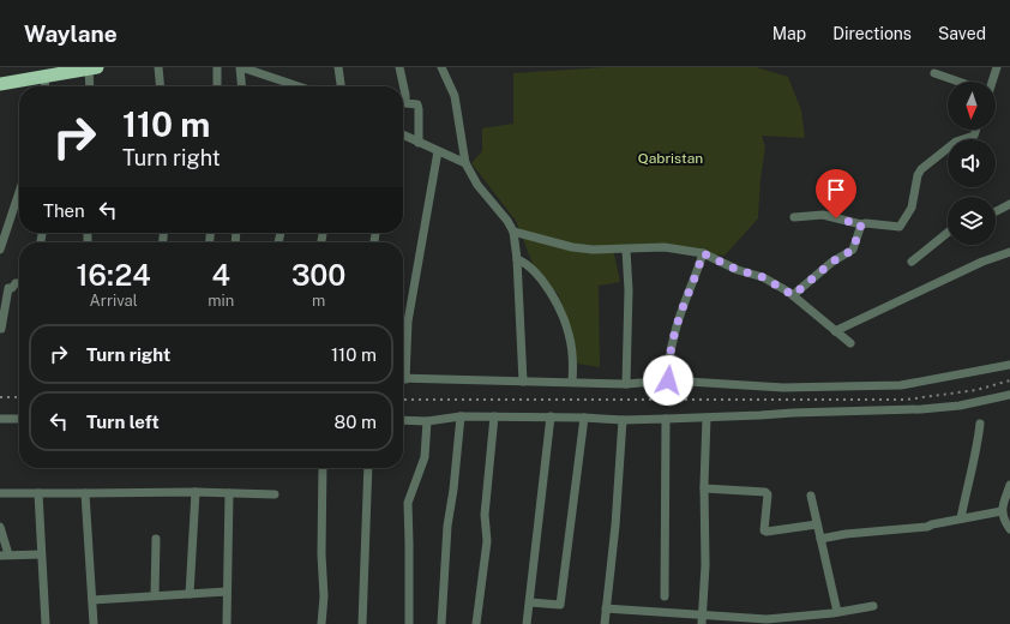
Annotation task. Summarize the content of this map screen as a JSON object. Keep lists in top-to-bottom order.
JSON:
{
  "parks": ["Qabristan"],
  "north": "bottom",
  "page": {
    "header": "Waylane",
    "nav": ["Map", "Directions", "Saved"],
    "turn": ["110 m", "Turn right"],
    "then": "Then",
    "eta": [
      "16:24",
      "Arrival",
      "4",
      "min",
      "300",
      "m"
    ],
    "list": [
      {
        "name": "Turn right",
        "value": "110 m"
      },
      {
        "name": "Turn left",
        "value": "80 m"
      }
    ]
  }
}
